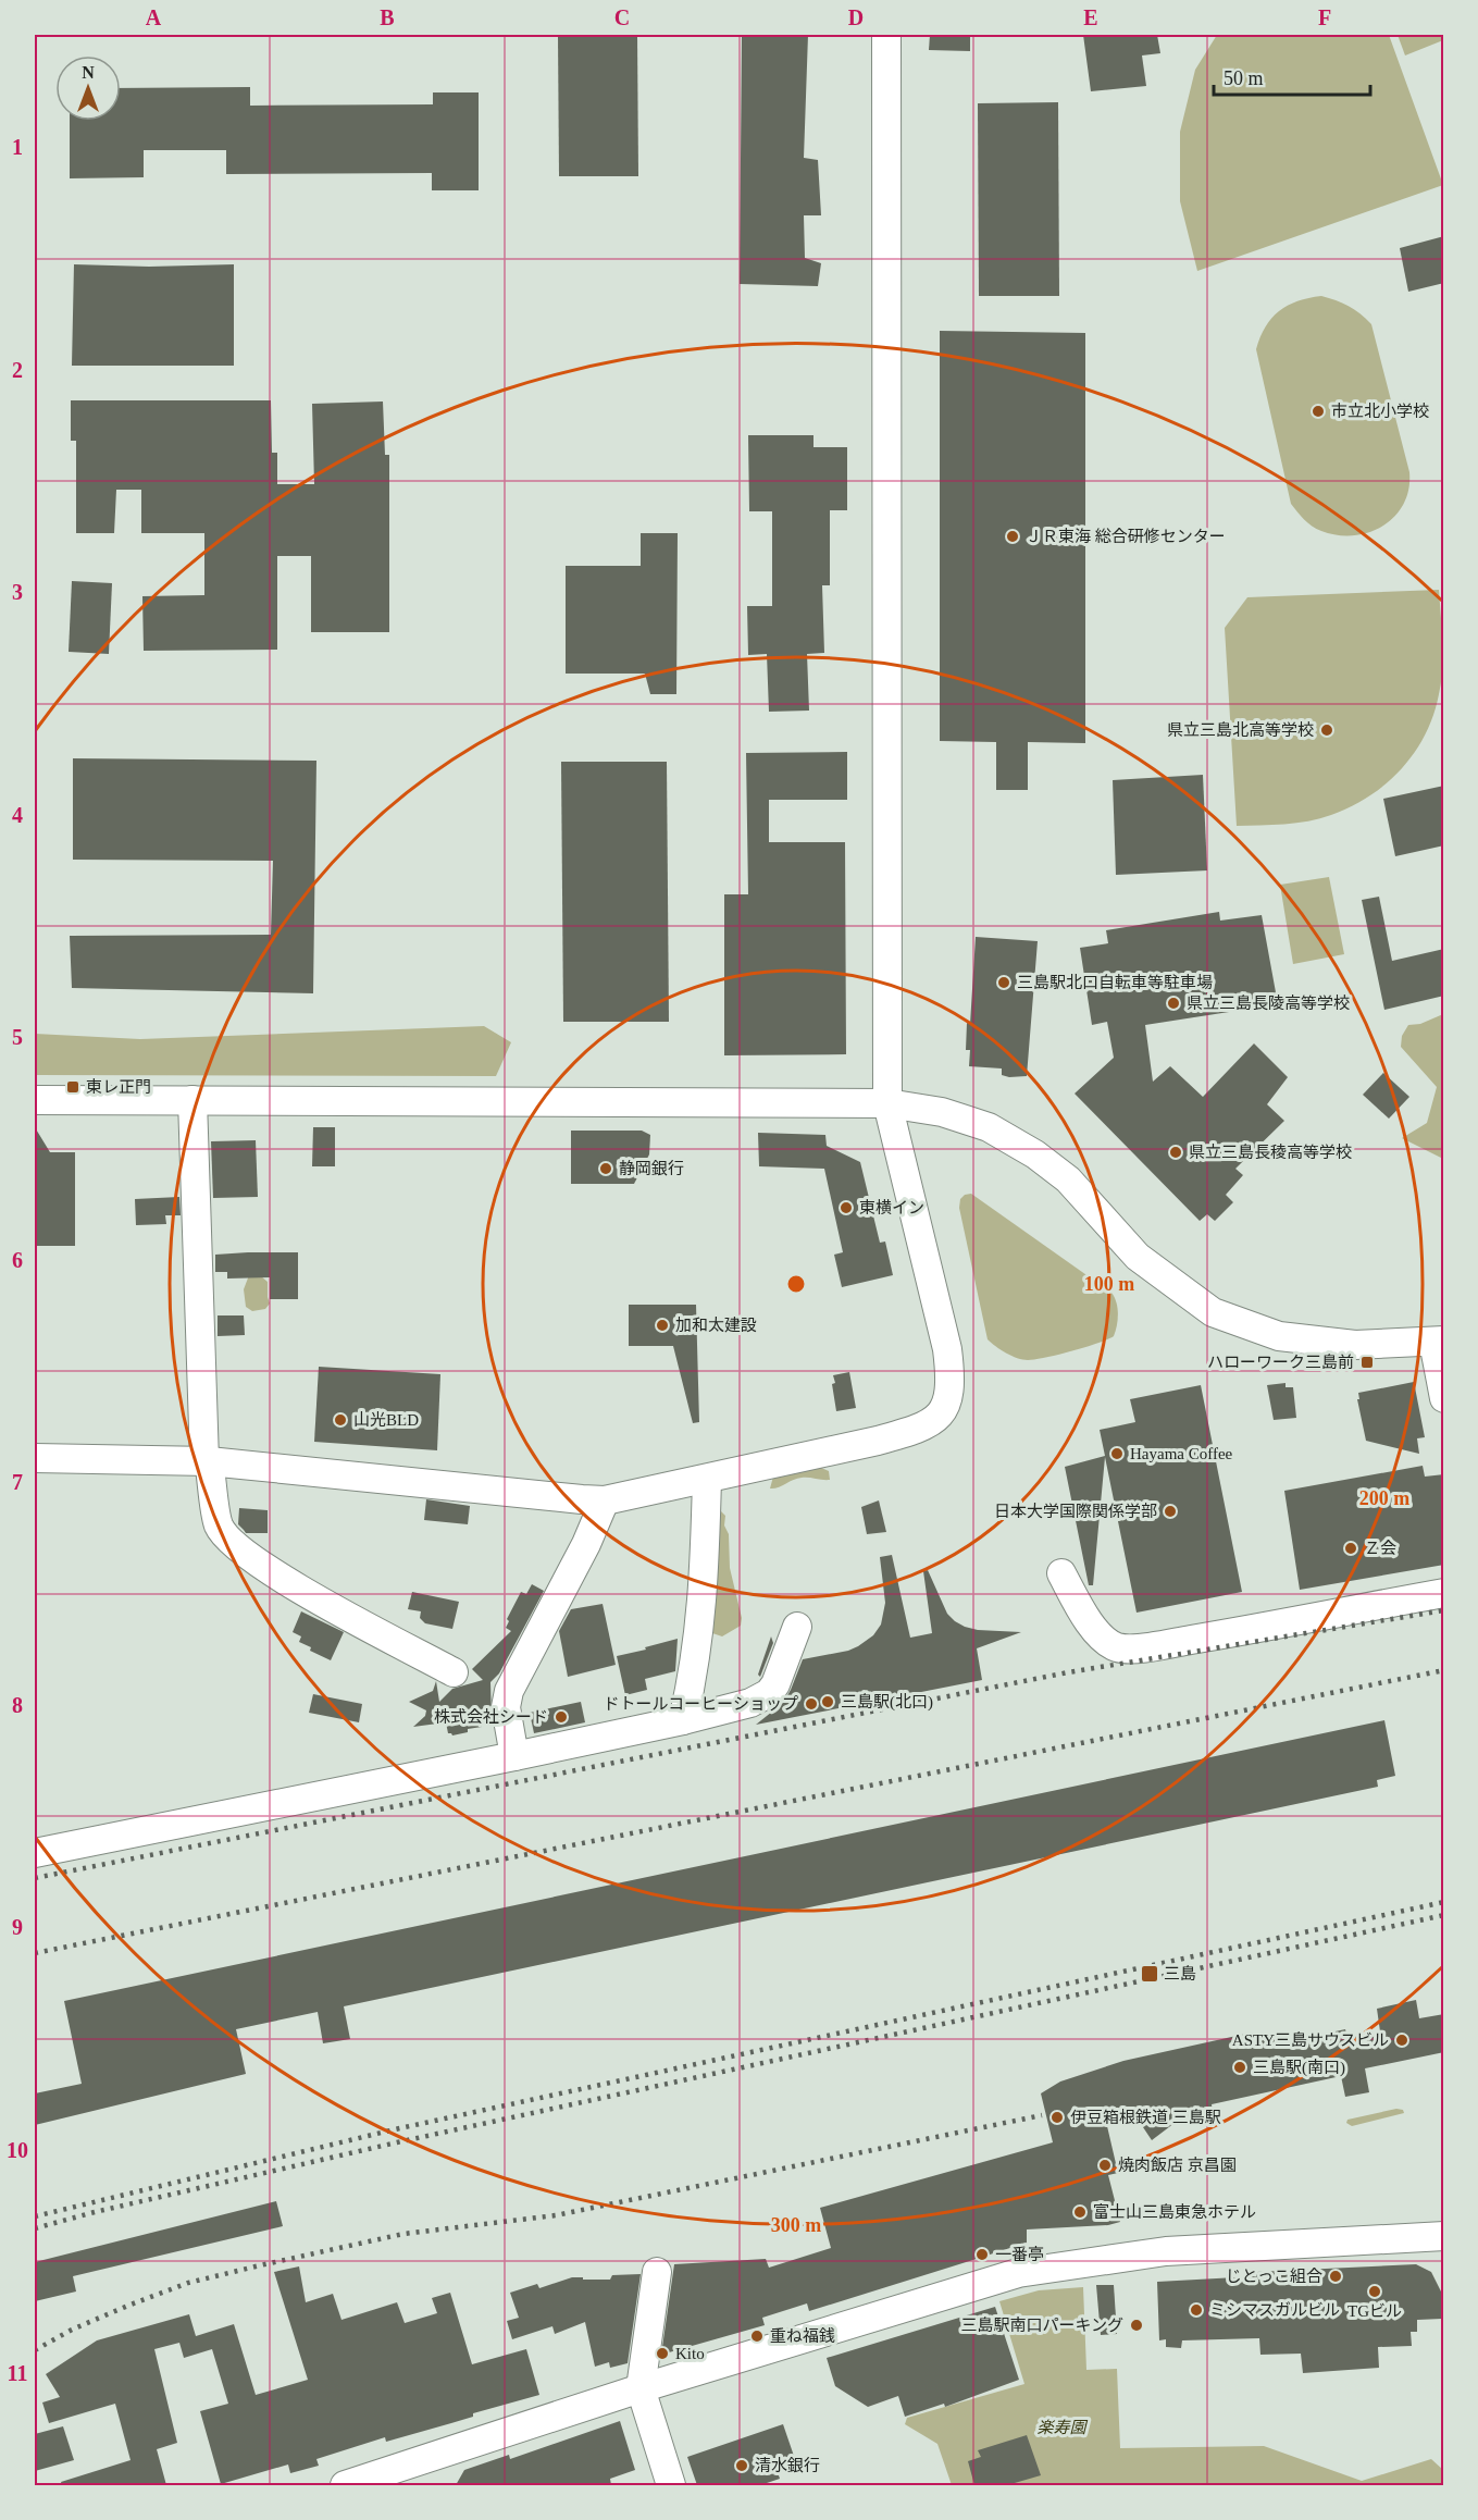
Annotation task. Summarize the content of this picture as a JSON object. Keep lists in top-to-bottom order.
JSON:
{
  "parks": ["楽寿園"],
  "places": {
    "other": [
      "市立北小学校",
      "ＪＲ東海 総合研修センター",
      "県立三島北高等学校",
      "三島駅北口自転車等駐車場",
      "県立三島長陵高等学校",
      "県立三島長稜高等学校",
      "静岡銀行",
      "東横イン",
      "加和太建設",
      "山光BLD",
      "Hayama Coffee",
      "日本大学国際関係学部",
      "Ｚ会",
      "三島駅(北口)",
      "ドトールコーヒーショップ",
      "株式会社シード",
      "ASTY三島サウスビル",
      "三島駅(南口)",
      "伊豆箱根鉄道 三島駅",
      "焼肉飯店 京昌園",
      "富士山三島東急ホテル",
      "一番亭",
      "じとっこ組合",
      "TGビル",
      "ミシマスガルビル",
      "三島駅南口パーキング",
      "重ね福銭",
      "Kito",
      "清水銀行"
    ],
    "transit": ["東レ正門", "ハローワーク三島前", "三島"]
  },
  "scale_bar": "50 m",
  "north": "top",
  "grid": {
    "columns": [
      "A",
      "B",
      "C",
      "D",
      "E",
      "F"
    ],
    "rows": [
      "1",
      "2",
      "3",
      "4",
      "5",
      "6",
      "7",
      "8",
      "9",
      "10",
      "11"
    ]
  },
  "rings": ["100 m", "200 m", "300 m"]
}
